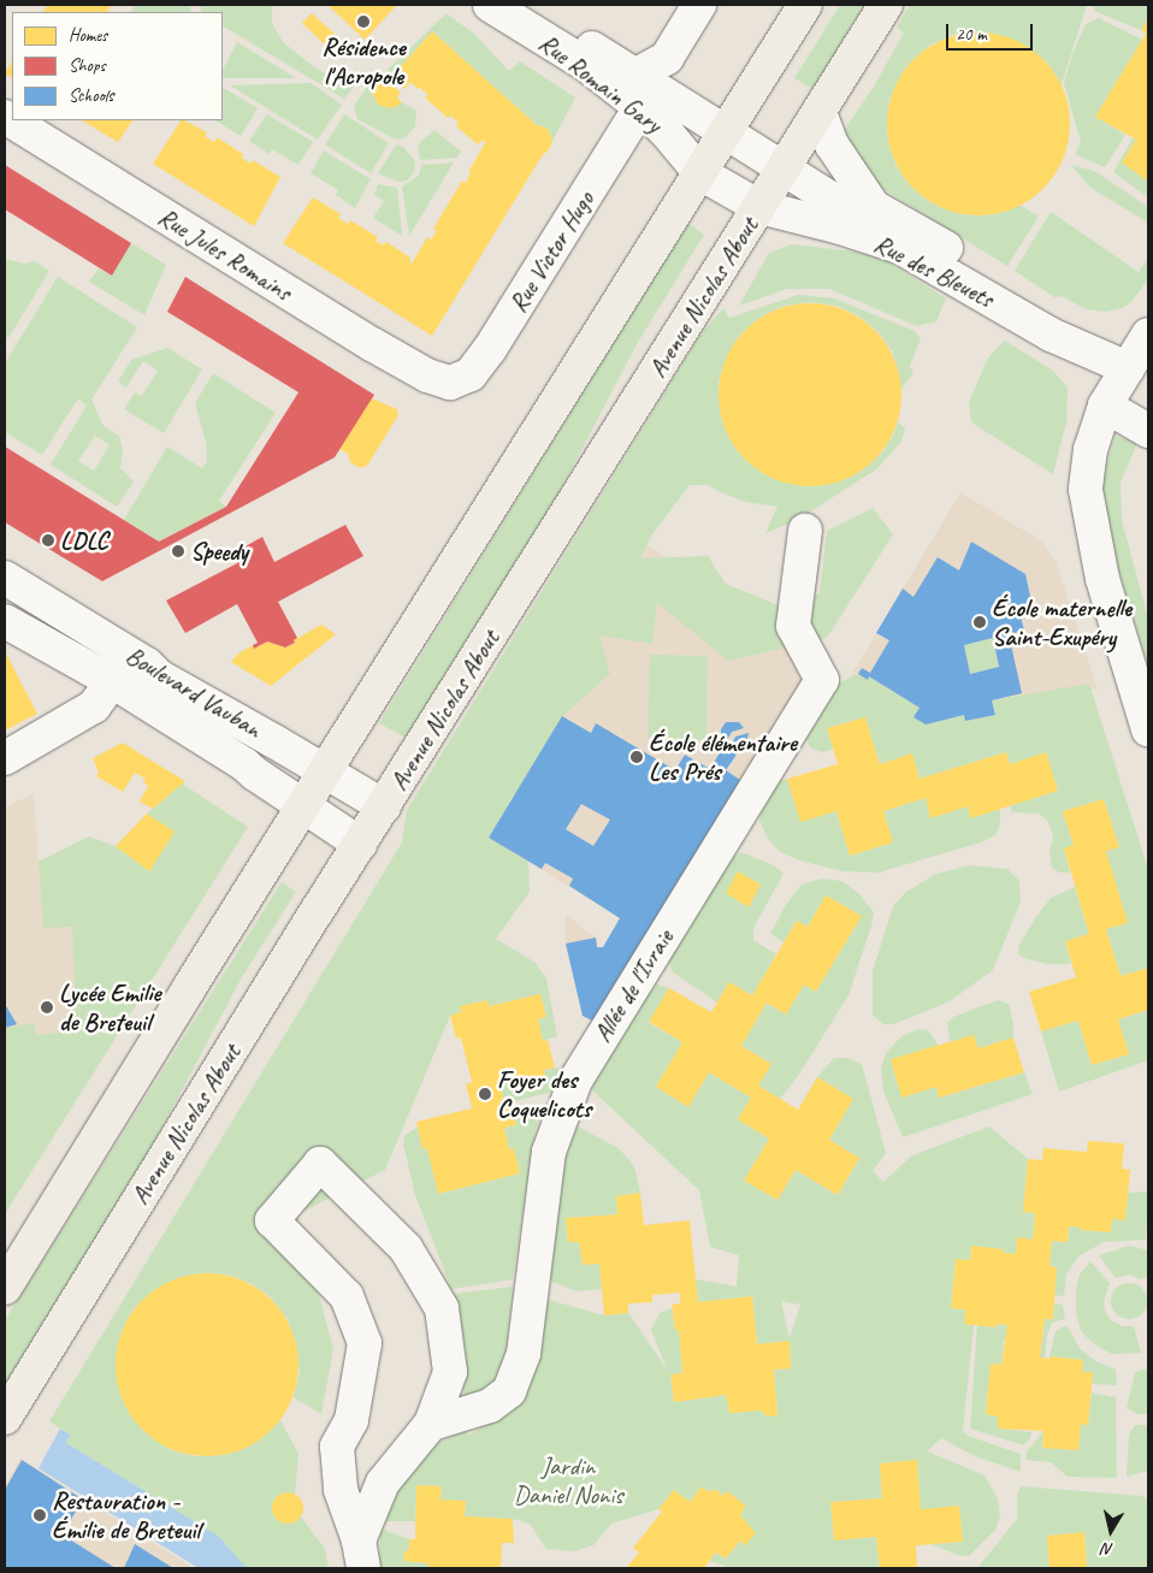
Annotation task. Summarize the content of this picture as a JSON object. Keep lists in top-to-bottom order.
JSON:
{
  "streets": {
    "main road": ["Avenue Nicolas About"],
    "street": [
      "Rue Romain Gary",
      "Rue Victor Hugo",
      "Rue Jules Romains",
      "Rue des Bleuets",
      "Boulevard Vauban",
      "Allée de l'Ivraie"
    ]
  },
  "crossings": [
    ["Rue Romain Gary", "Rue Victor Hugo"],
    ["Rue Romain Gary", "Rue des Bleuets"],
    ["Rue Victor Hugo", "Rue Jules Romains"],
    ["Rue des Bleuets", "Avenue Nicolas About"],
    ["Avenue Nicolas About", "Boulevard Vauban"]
  ],
  "parks": ["Jardin Daniel Nonis"],
  "places": [
    "Résidence l'Acropole",
    "LDLC",
    "Speedy",
    "École maternelle Saint-Exupéry",
    "École élémentaire Les Prés",
    "Lycée Emilie de Breteuil",
    "Foyer des Coquelicots",
    "Restauration - Émilie de Breteuil"
  ],
  "legend": ["Homes", "Shops", "Schools"],
  "scale_bar": "20 m",
  "north": "bottom"
}
